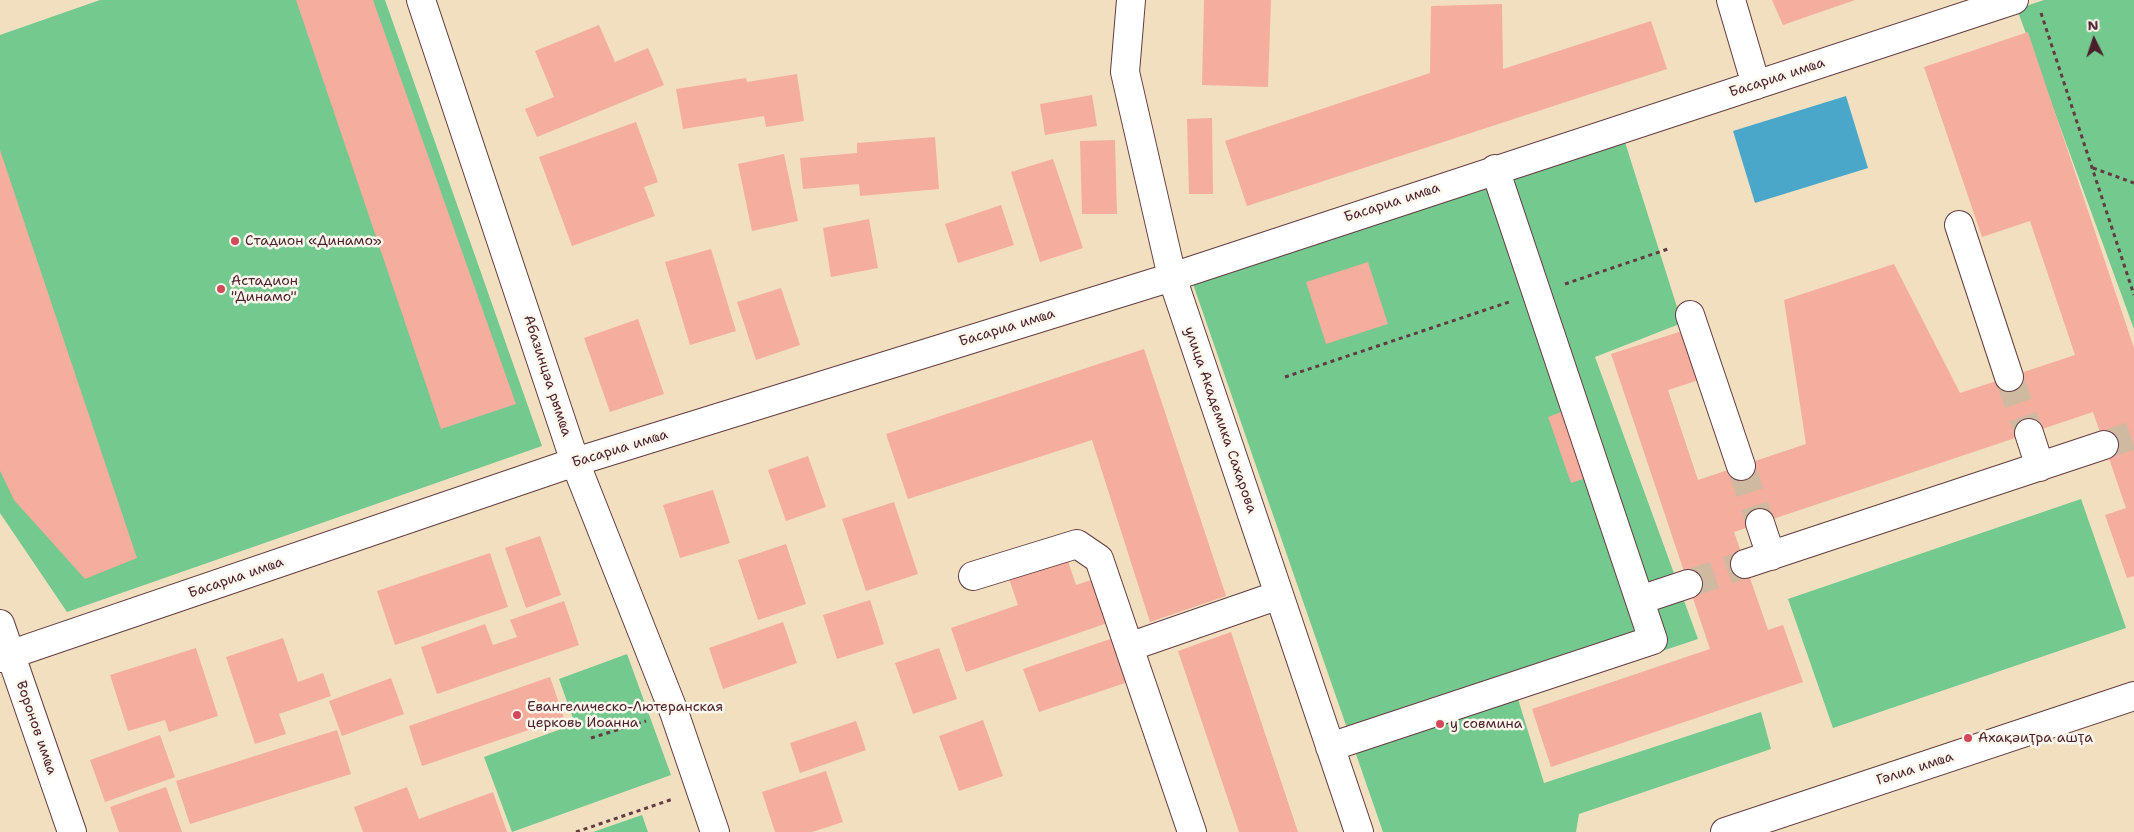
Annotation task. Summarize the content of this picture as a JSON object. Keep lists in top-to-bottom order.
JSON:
{
  "streets": {
    "street": [
      "Басариа имҩа",
      "Абазинцәа рымҩа",
      "улица Академика Сахарова",
      "Воронов имҩа",
      "Гәлиа имҩа"
    ]
  },
  "crossings": [
    ["Басариа имҩа", "Абазинцәа рымҩа"],
    ["Басариа имҩа", "улица Академика Сахарова"],
    ["Басариа имҩа", "Воронов имҩа"]
  ],
  "places": [
    "Cтадион «Динамо»",
    "Астадион \"Динамо\"",
    "Евангелическо-Лютеранская церковь Иоанна",
    "у совмина",
    "Ахақәиҭра ашҭа"
  ],
  "north": "top"
}
